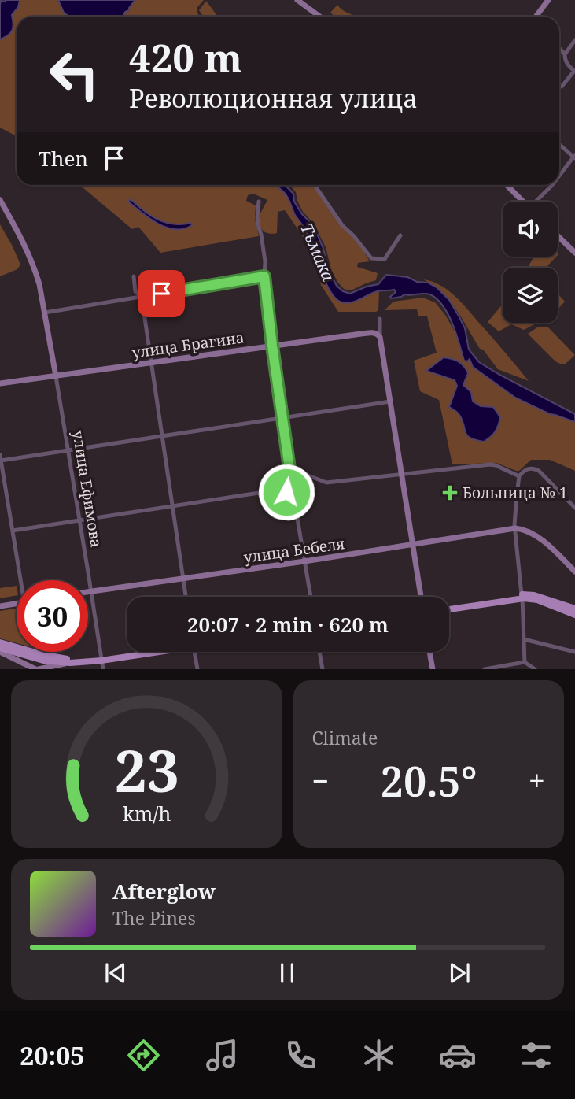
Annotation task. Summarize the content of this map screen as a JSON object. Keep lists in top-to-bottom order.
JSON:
{
  "streets": {
    "street": ["улица Брагина", "улица Ефимова", "улица Бебеля"]
  },
  "crossings": [
    ["улица Брагина", "улица Ефимова"],
    ["улица Ефимова", "улица Бебеля"]
  ],
  "water": ["Тьмака"],
  "places": {
    "health": ["Больница № 1"]
  },
  "page": {
    "turn": ["420 m", "Революционная улица"],
    "then": "Then",
    "limit": "30",
    "trip": "20:07 · 2 min · 620 m",
    "tile": "Climate",
    "heat": ["−", "20.5°", "+"],
    "song": ["Afterglow", "The Pines"],
    "tabs": "20:05",
    "gauge": ["23", "km/h"]
  }
}
